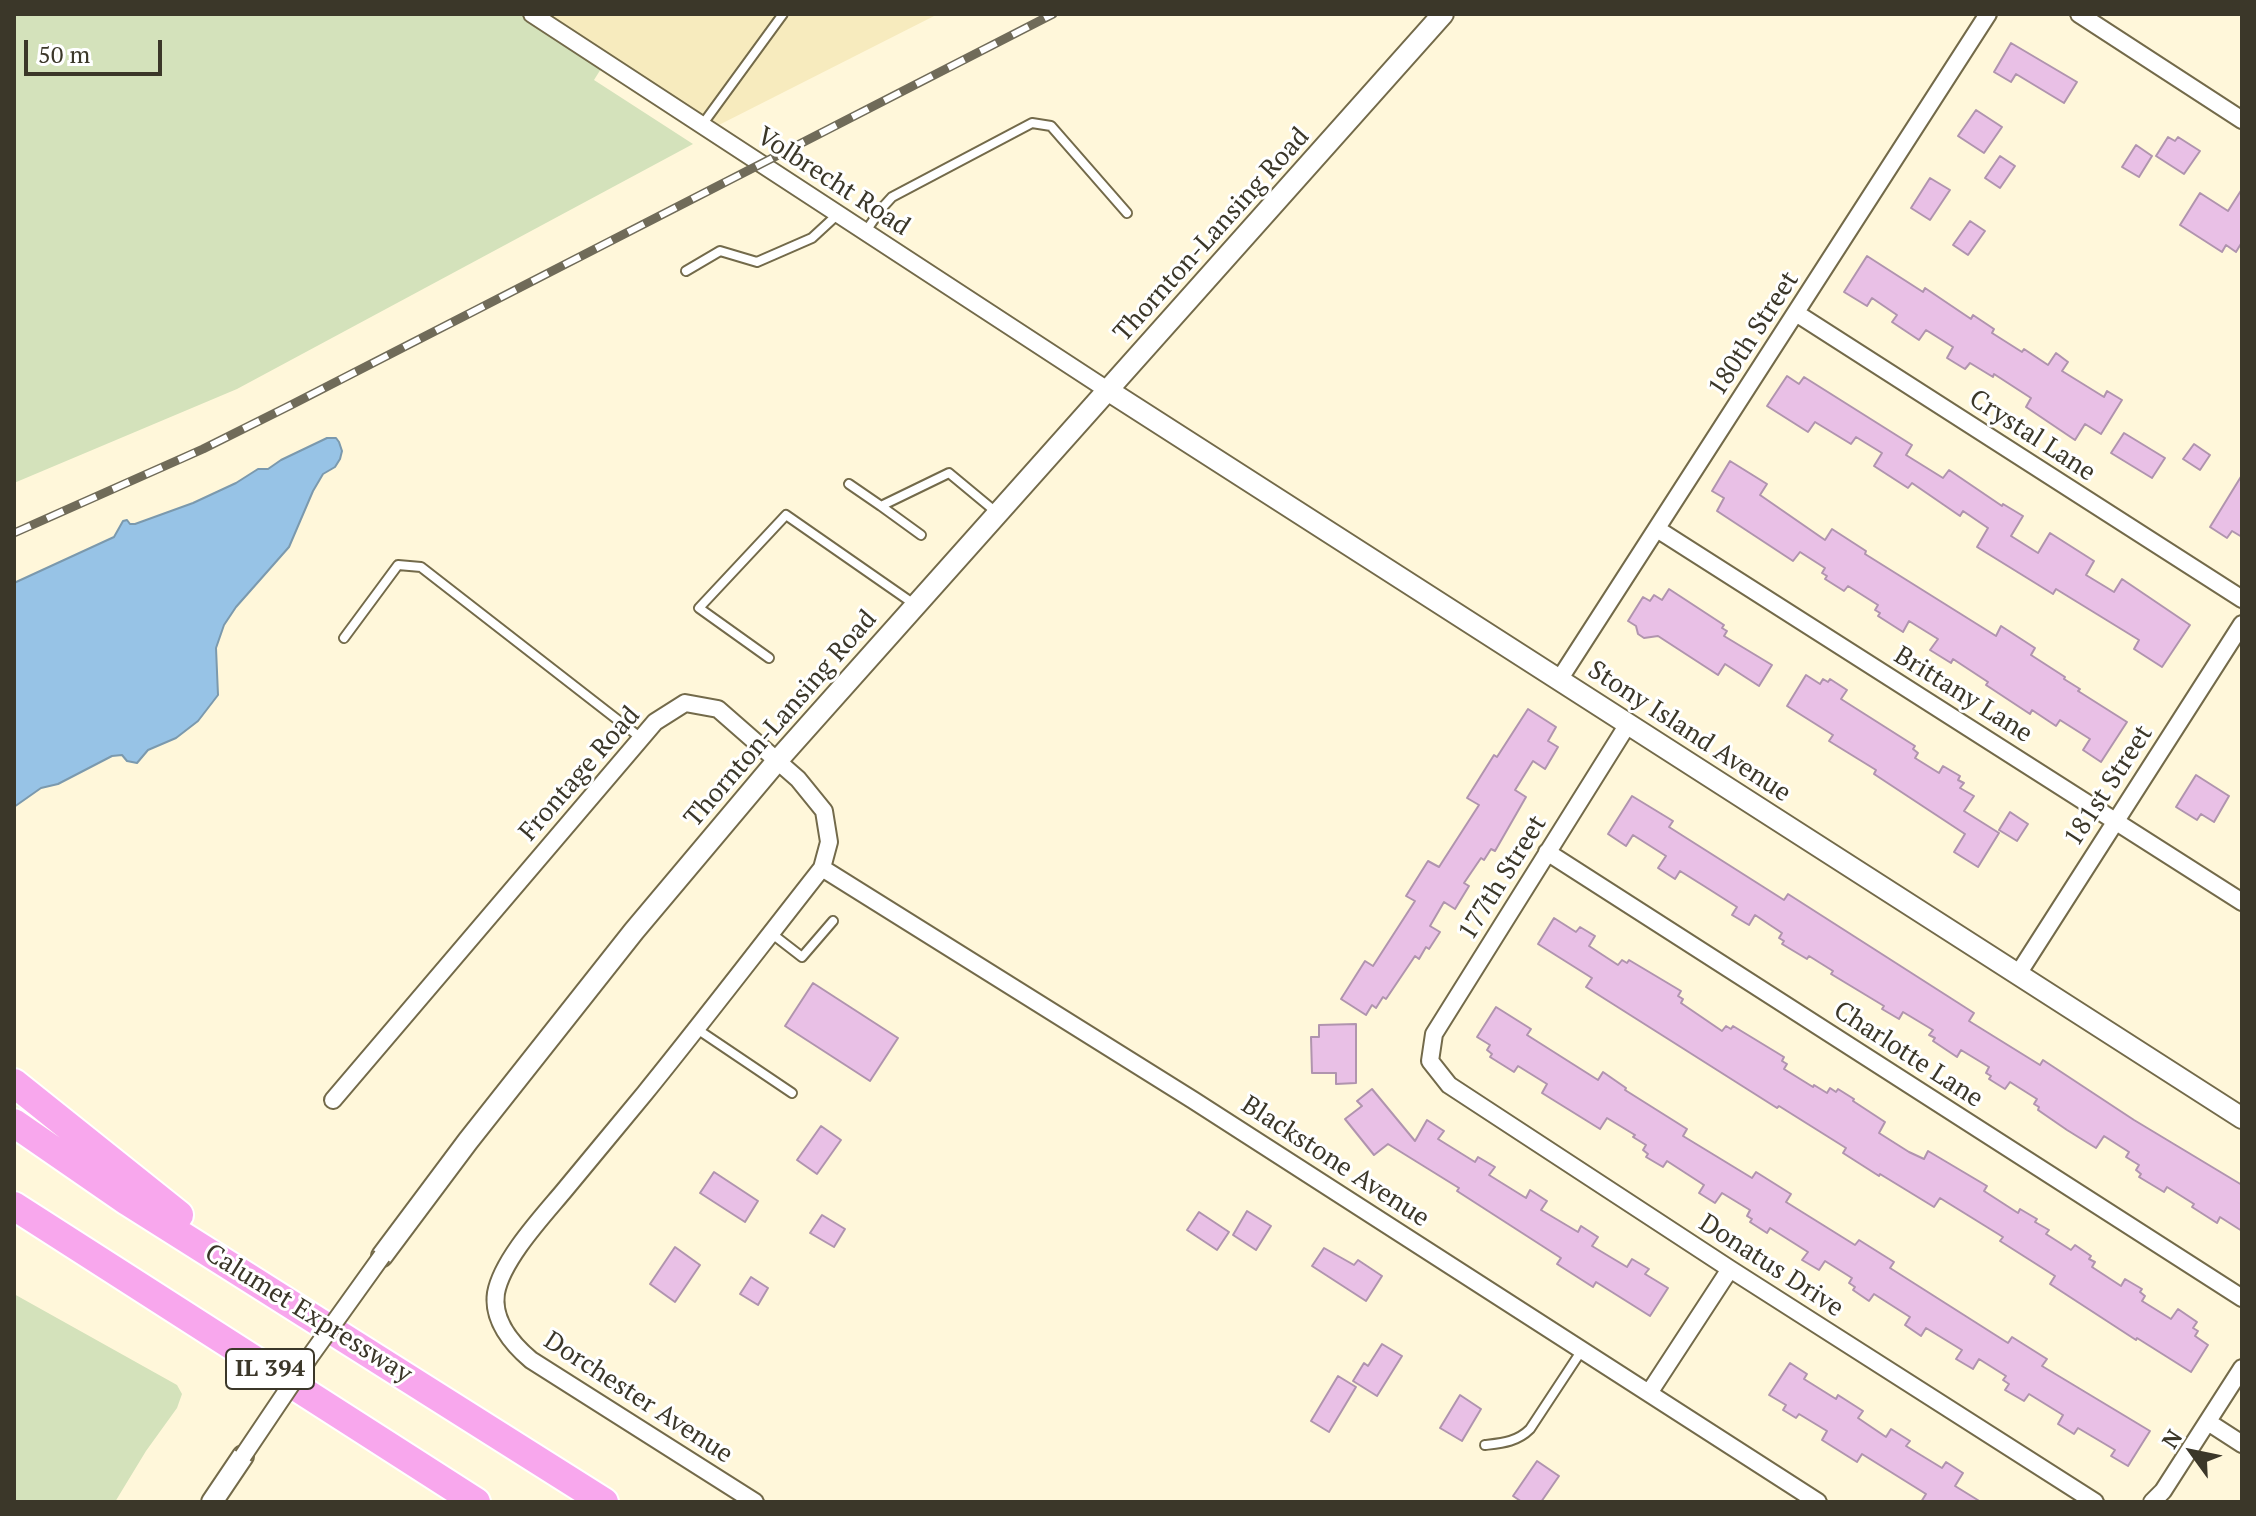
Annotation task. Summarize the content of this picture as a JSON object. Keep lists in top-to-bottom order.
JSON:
{
  "streets": {
    "highway": ["Calumet Expressway", "IL 394"],
    "street": [
      "Volbrecht Road",
      "Thornton-Lansing Road",
      "180th Street",
      "Crystal Lane",
      "Brittany Lane",
      "Stony Island Avenue",
      "Frontage Road",
      "181st Street",
      "177th Street",
      "Charlotte Lane",
      "Blackstone Avenue",
      "Donatus Drive",
      "Dorchester Avenue"
    ]
  },
  "crossings": [
    ["Volbrecht Road", "Thornton-Lansing Road"],
    ["Volbrecht Road", "Stony Island Avenue"],
    ["Thornton-Lansing Road", "Stony Island Avenue"],
    ["Thornton-Lansing Road", "Frontage Road"],
    ["180th Street", "Crystal Lane"],
    ["180th Street", "Brittany Lane"],
    ["180th Street", "Stony Island Avenue"],
    ["Brittany Lane", "181st Street"],
    ["Stony Island Avenue", "181st Street"],
    ["Stony Island Avenue", "177th Street"],
    ["Frontage Road", "Blackstone Avenue"],
    ["177th Street", "Charlotte Lane"],
    ["177th Street", "Donatus Drive"]
  ],
  "scale_bar": "50 m",
  "north": "top left"
}
